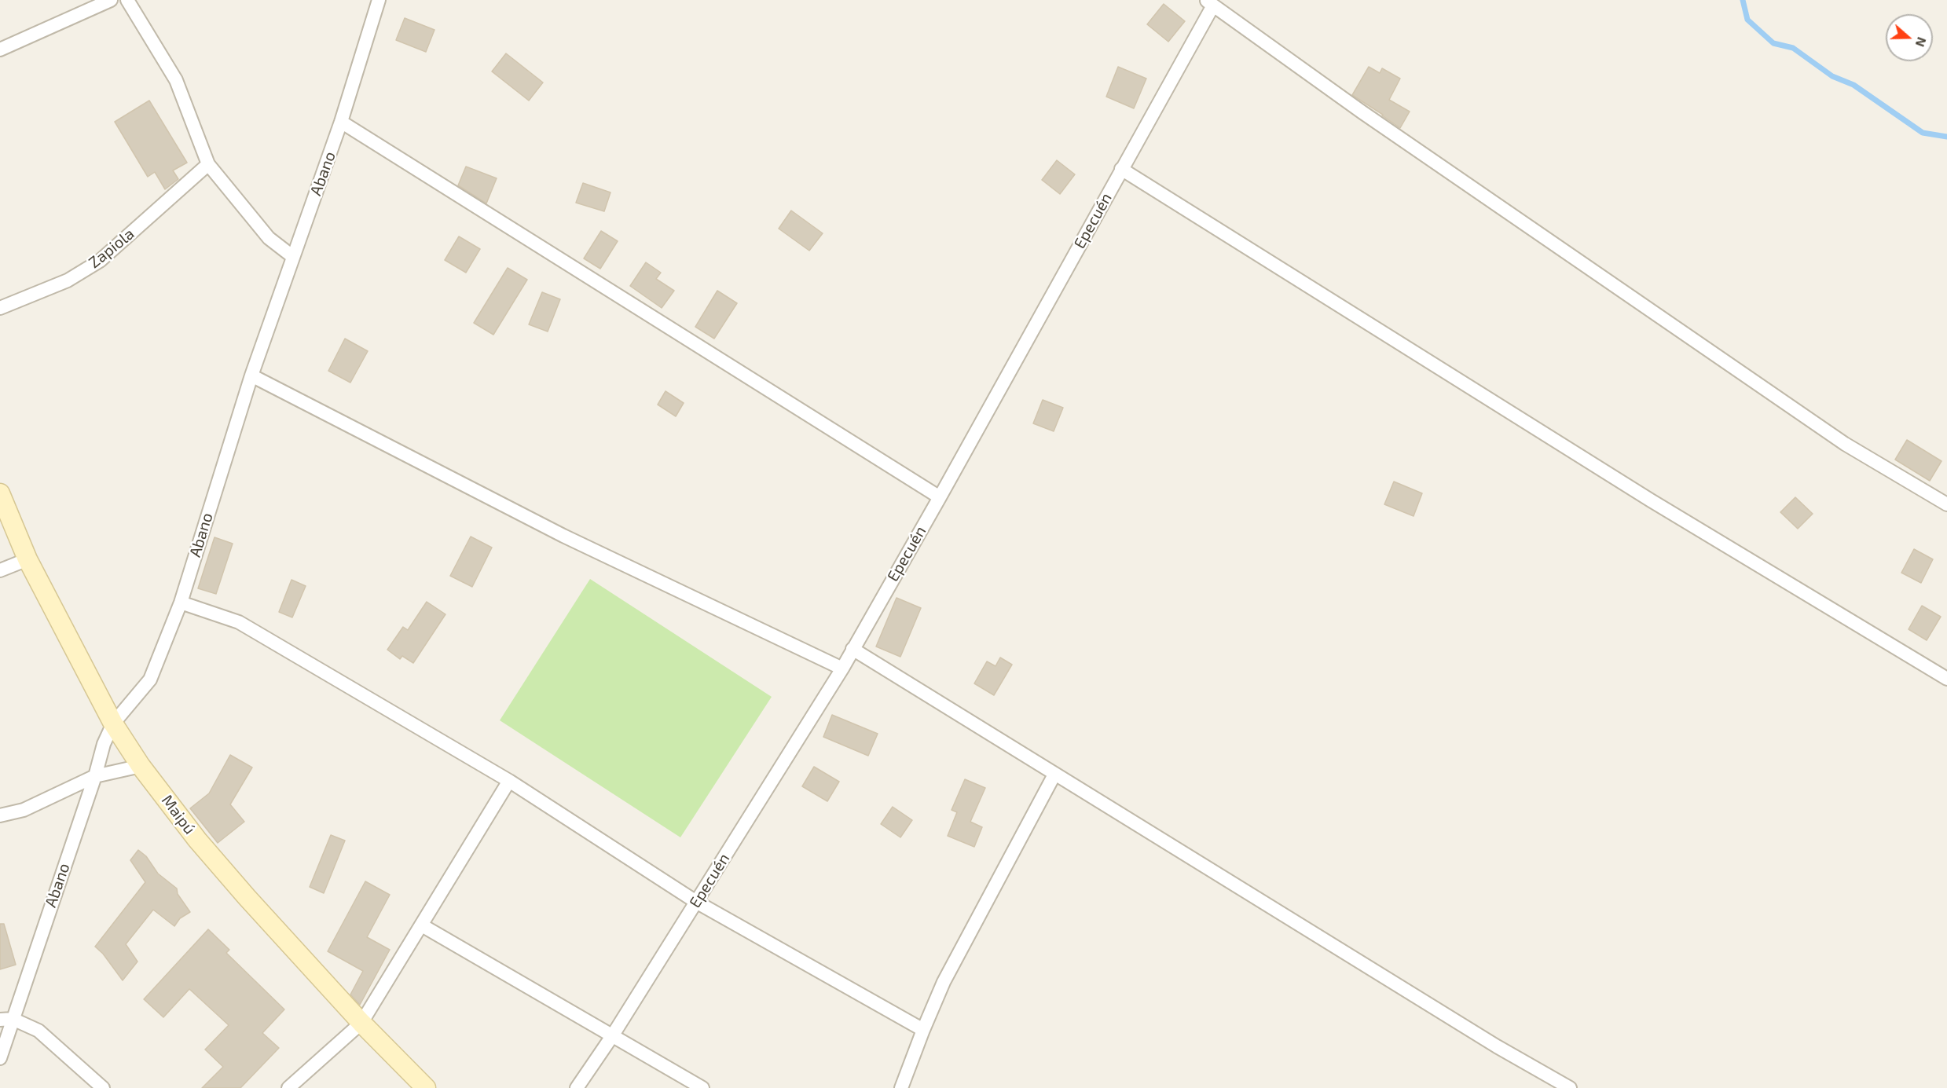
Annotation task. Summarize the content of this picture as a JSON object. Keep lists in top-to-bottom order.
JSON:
{
  "streets": {
    "main road": ["Maipú"],
    "street": ["Abano", "Epecuén", "Zapiola"]
  },
  "crossings": [
    ["Abano", "Maipú"]
  ],
  "north": "right"
}
